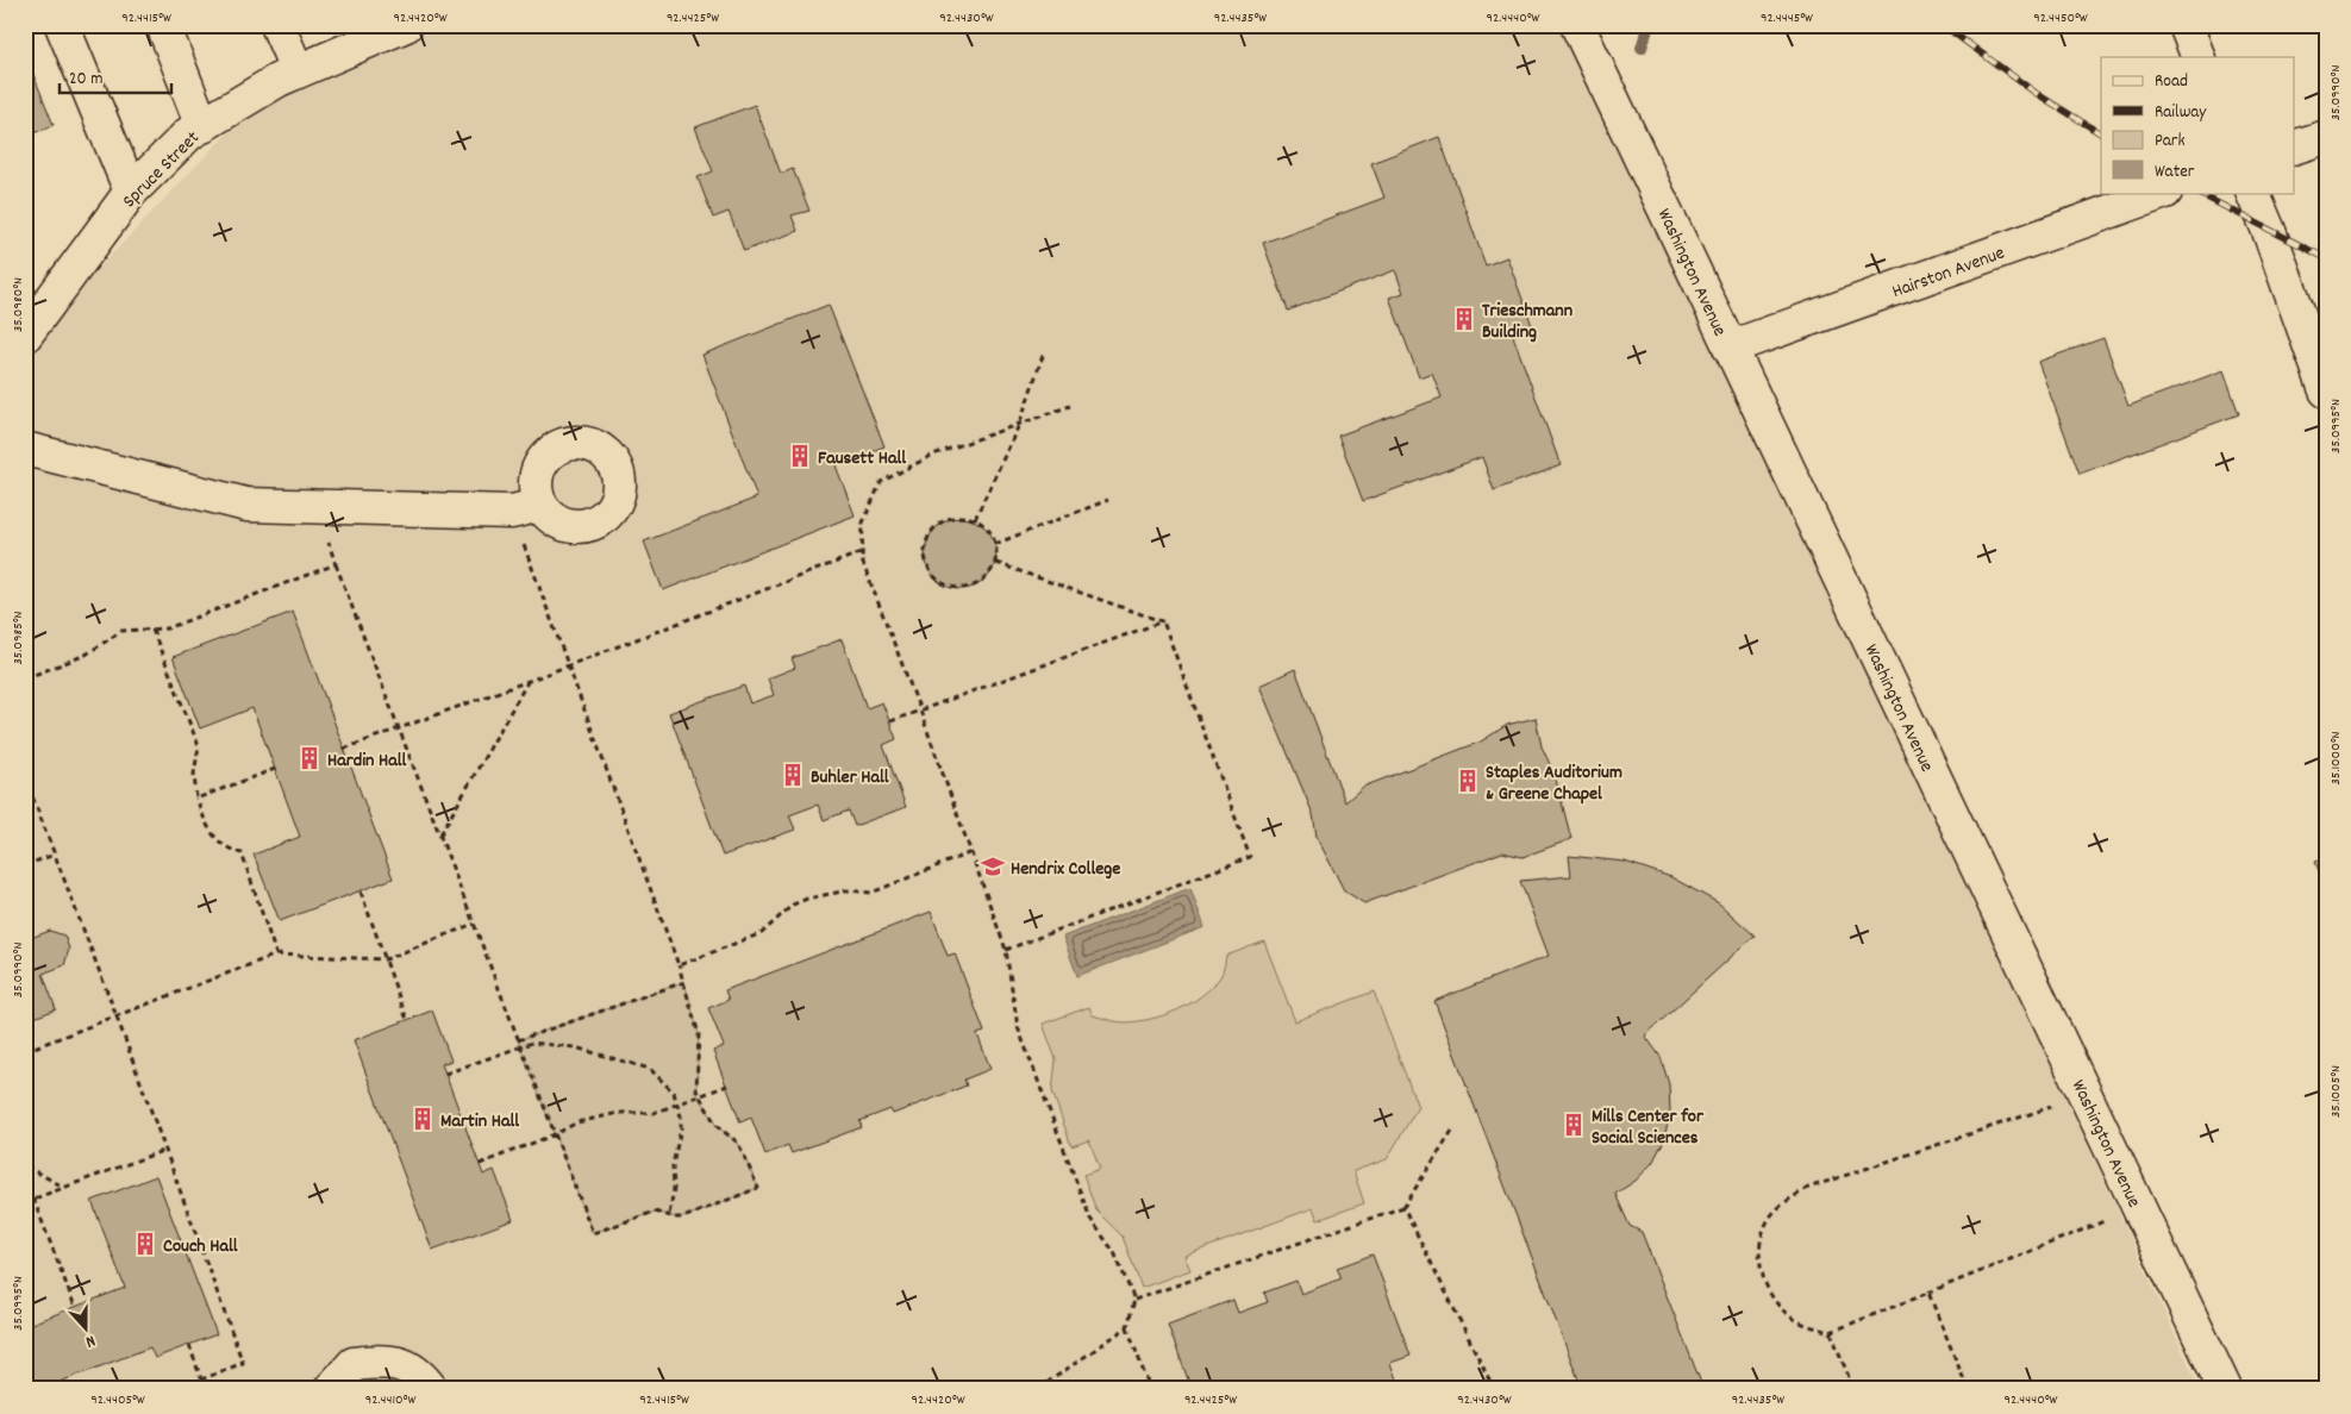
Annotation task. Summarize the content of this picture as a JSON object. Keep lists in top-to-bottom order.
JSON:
{
  "streets": {
    "street": ["Spruce Street", "Hairston Avenue", "Washington Avenue"]
  },
  "crossings": [
    ["Hairston Avenue", "Washington Avenue"]
  ],
  "places": {
    "building": [
      "Trieschmann Building",
      "Fausett Hall",
      "Hardin Hall",
      "Buhler Hall",
      "Staples Auditorium & Greene Chapel",
      "Martin Hall",
      "Mills Center for Social Sciences",
      "Couch Hall"
    ],
    "school or university": ["Hendrix College"]
  },
  "legend": [
    "Road",
    "Railway",
    "Park",
    "Water"
  ],
  "scale_bar": "20 m",
  "north": "bottom",
  "coordinates": [
    "92.4415°W",
    "92.4420°W",
    "92.4425°W",
    "92.4430°W",
    "92.4435°W",
    "92.4440°W",
    "92.4445°W",
    "92.4450°W",
    "35.0990°N",
    "35.0980°N",
    "35.0995°N",
    "35.0985°N",
    "35.1000°N",
    "35.1005°N",
    "92.4405°W",
    "92.4410°W"
  ]
}
